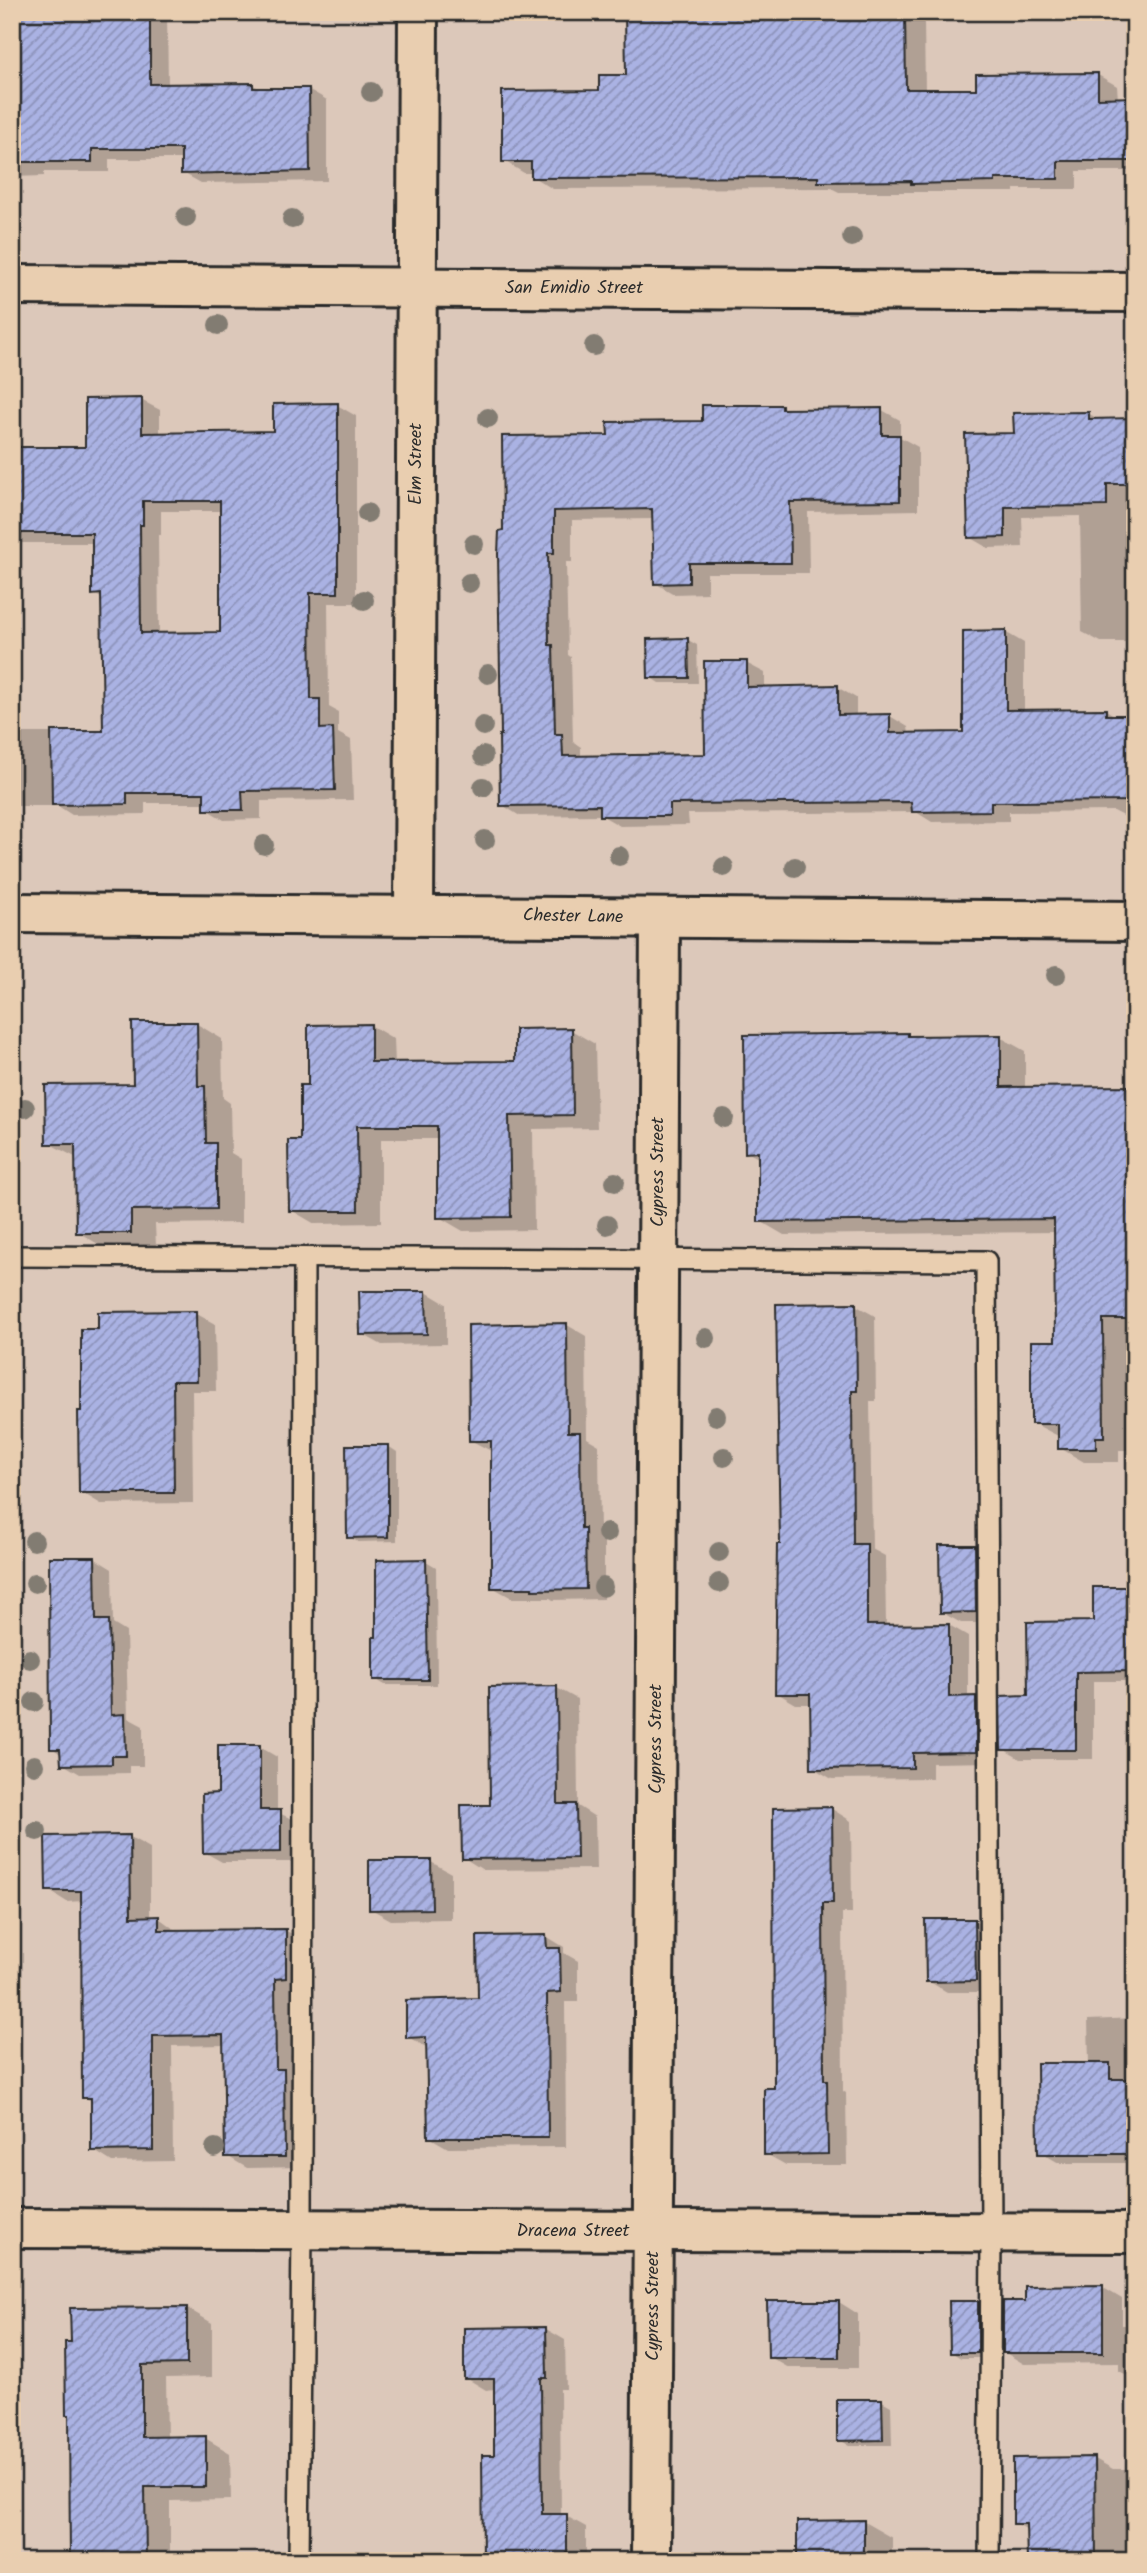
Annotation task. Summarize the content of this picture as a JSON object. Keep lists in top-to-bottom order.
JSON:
{
  "streets": {
    "street": [
      "San Emidio Street",
      "Elm Street",
      "Chester Lane",
      "Cypress Street",
      "Dracena Street"
    ]
  },
  "crossings": [
    ["San Emidio Street", "Elm Street"],
    ["Elm Street", "Chester Lane"],
    ["Chester Lane", "Cypress Street"],
    ["Cypress Street", "Dracena Street"]
  ]
}
